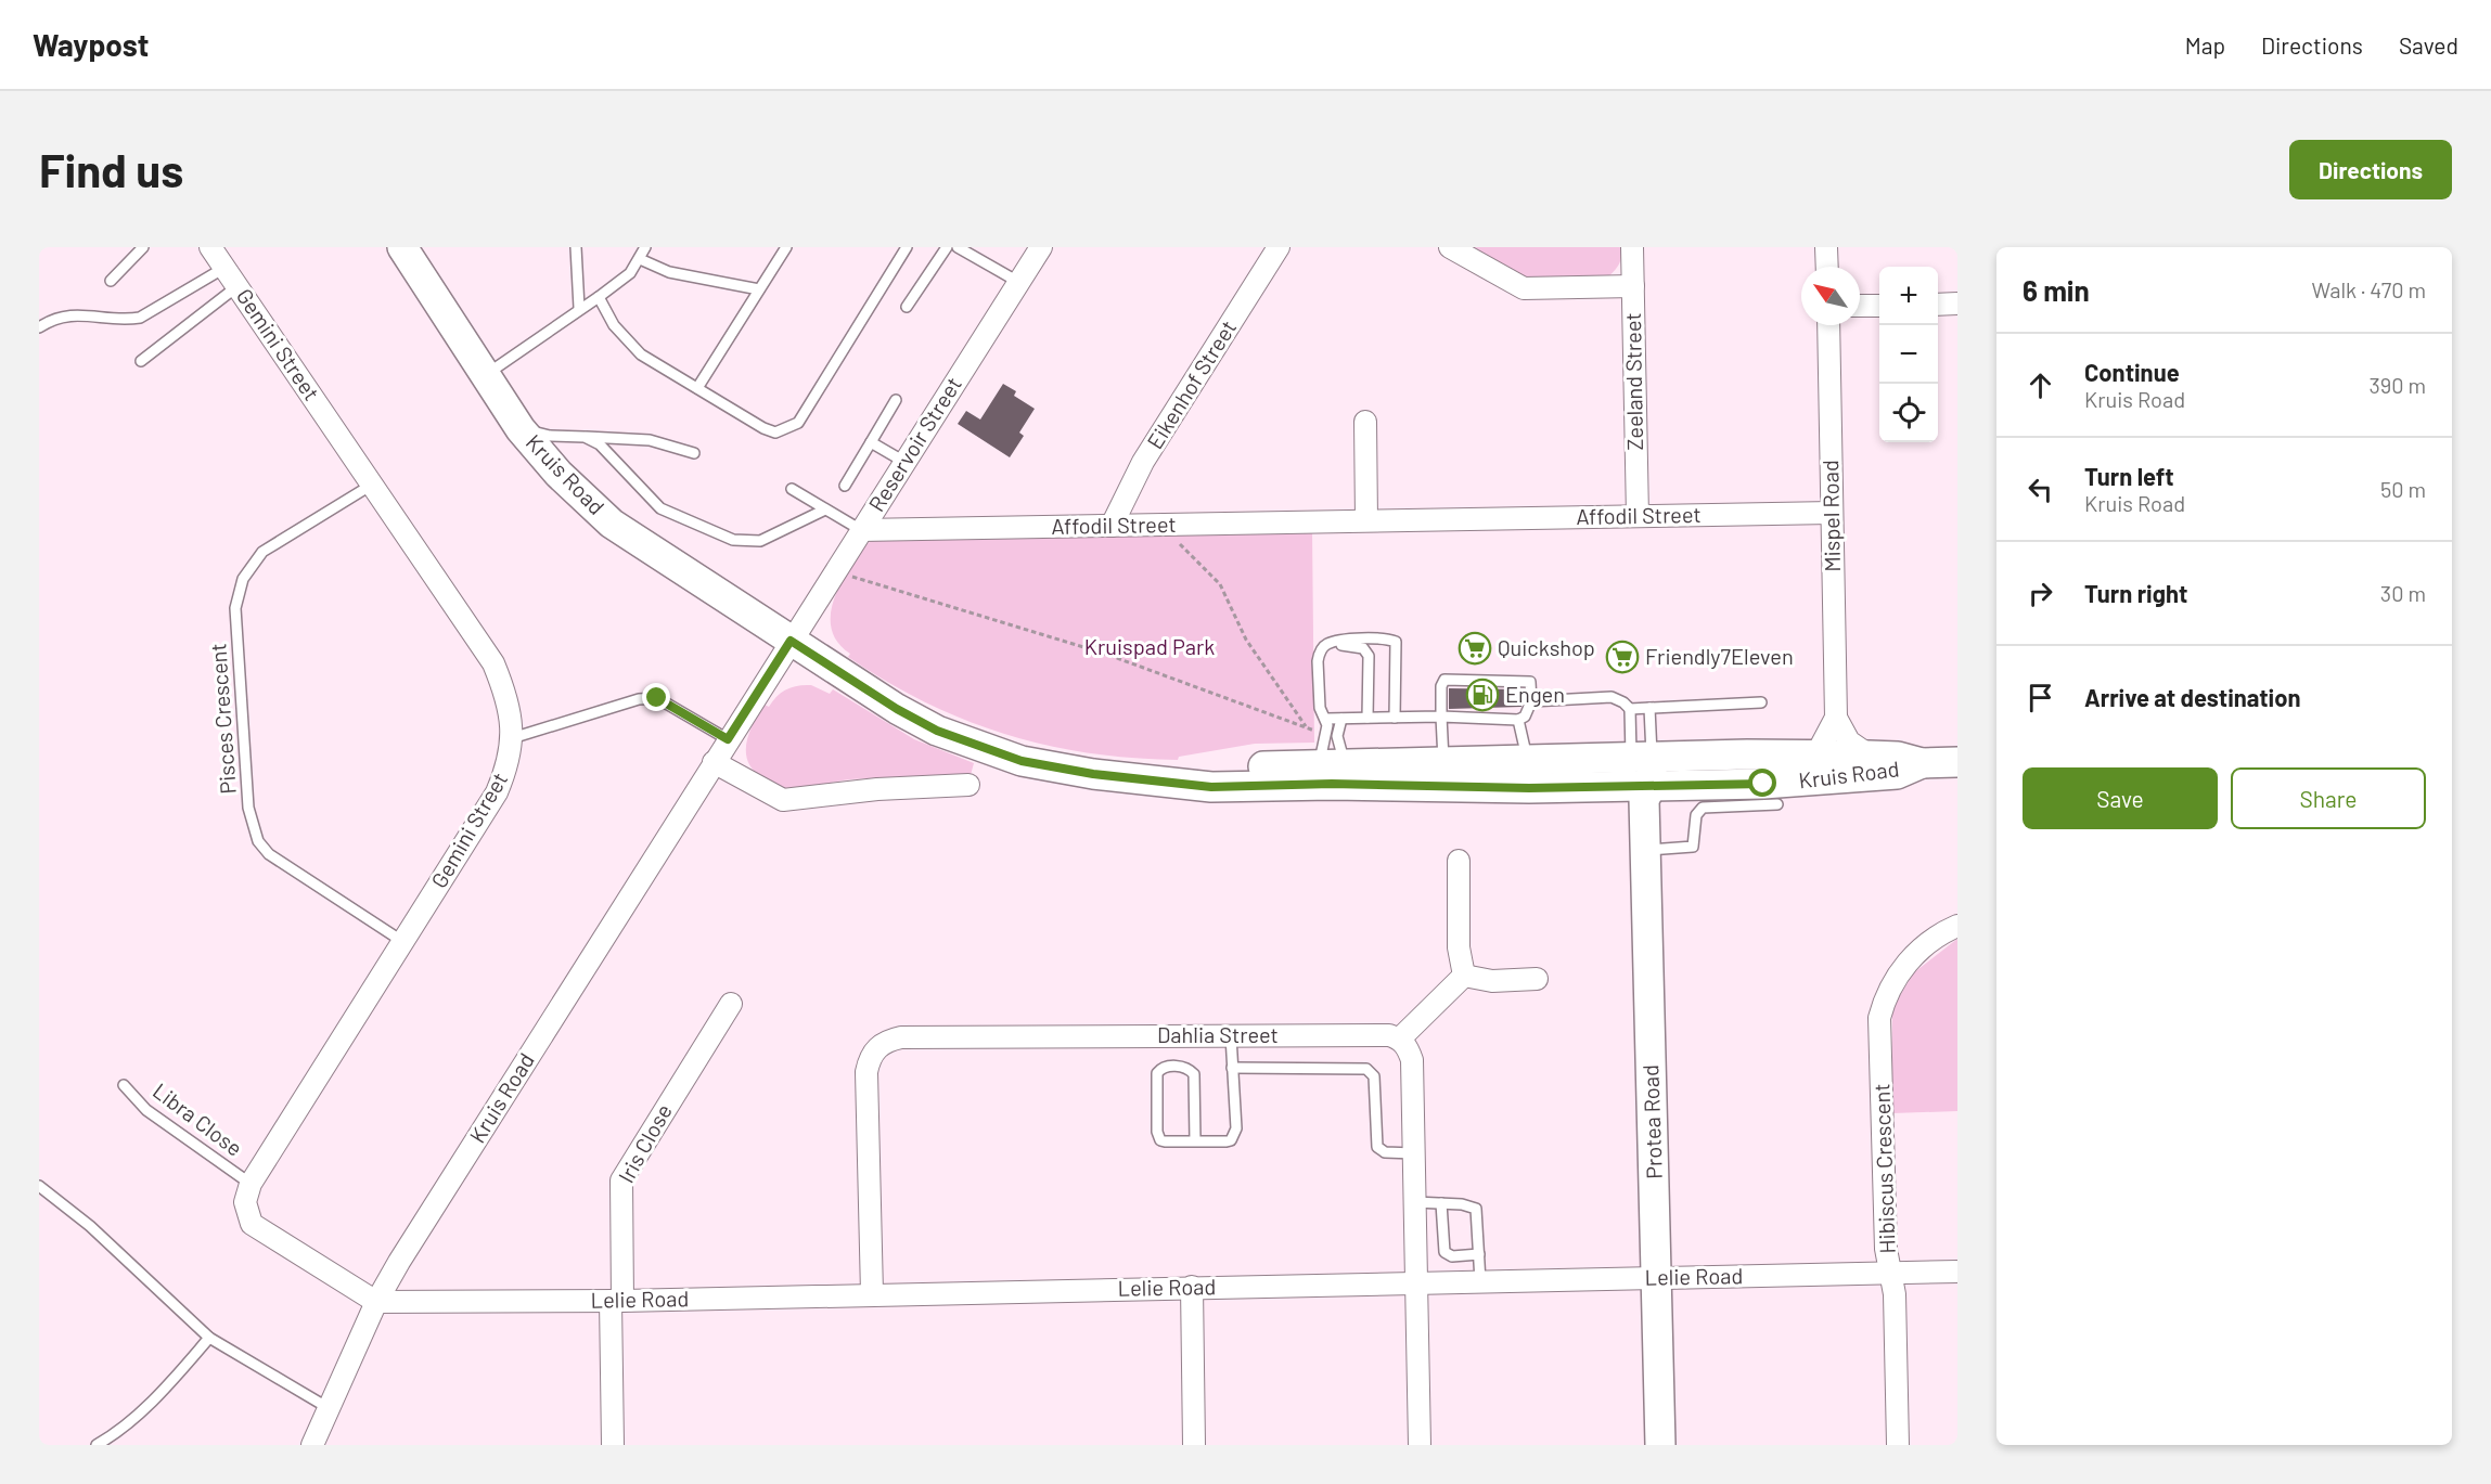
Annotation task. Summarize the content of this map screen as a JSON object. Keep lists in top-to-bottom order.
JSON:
{
  "streets": {
    "street": [
      "Gemini Street",
      "Zeeland Street",
      "Eikenhof Street",
      "Reservoir Street",
      "Kruis Road",
      "Affodil Street",
      "Mispel Road",
      "Dahlia Street",
      "Protea Road",
      "Iris Close",
      "Hibiscus Crescent",
      "Lelie Road"
    ],
    "lane": ["Pisces Crescent", "Libra Close"]
  },
  "crossings": [
    ["Gemini Street", "Kruis Road"],
    ["Gemini Street", "Pisces Crescent"],
    ["Gemini Street", "Libra Close"],
    ["Gemini Street", "Lelie Road"],
    ["Zeeland Street", "Affodil Street"],
    ["Eikenhof Street", "Affodil Street"],
    ["Reservoir Street", "Kruis Road"],
    ["Reservoir Street", "Affodil Street"],
    ["Kruis Road", "Mispel Road"],
    ["Kruis Road", "Protea Road"],
    ["Kruis Road", "Lelie Road"],
    ["Affodil Street", "Mispel Road"],
    ["Dahlia Street", "Lelie Road"],
    ["Protea Road", "Lelie Road"],
    ["Iris Close", "Lelie Road"],
    ["Hibiscus Crescent", "Lelie Road"]
  ],
  "parks": ["Kruispad Park"],
  "places": {
    "supermarket": ["Quickshop", "Friendly7Eleven"],
    "fuel station": ["Engen"]
  },
  "north": "top left",
  "page": {
    "header": "Waypost",
    "nav": ["Map", "Directions", "Saved"],
    "buttons": [
      "Directions",
      ["Save", "Share"]
    ],
    "title": "Find us",
    "heading": ["6 min", "Walk · 470 m"],
    "map_buttons": ["+", "−"],
    "list": [
      ["Continue", "Kruis Road", "390 m"],
      ["Turn left", "Kruis Road", "50 m"],
      ["Turn right", "30 m"],
      "Arrive at destination"
    ]
  }
}
